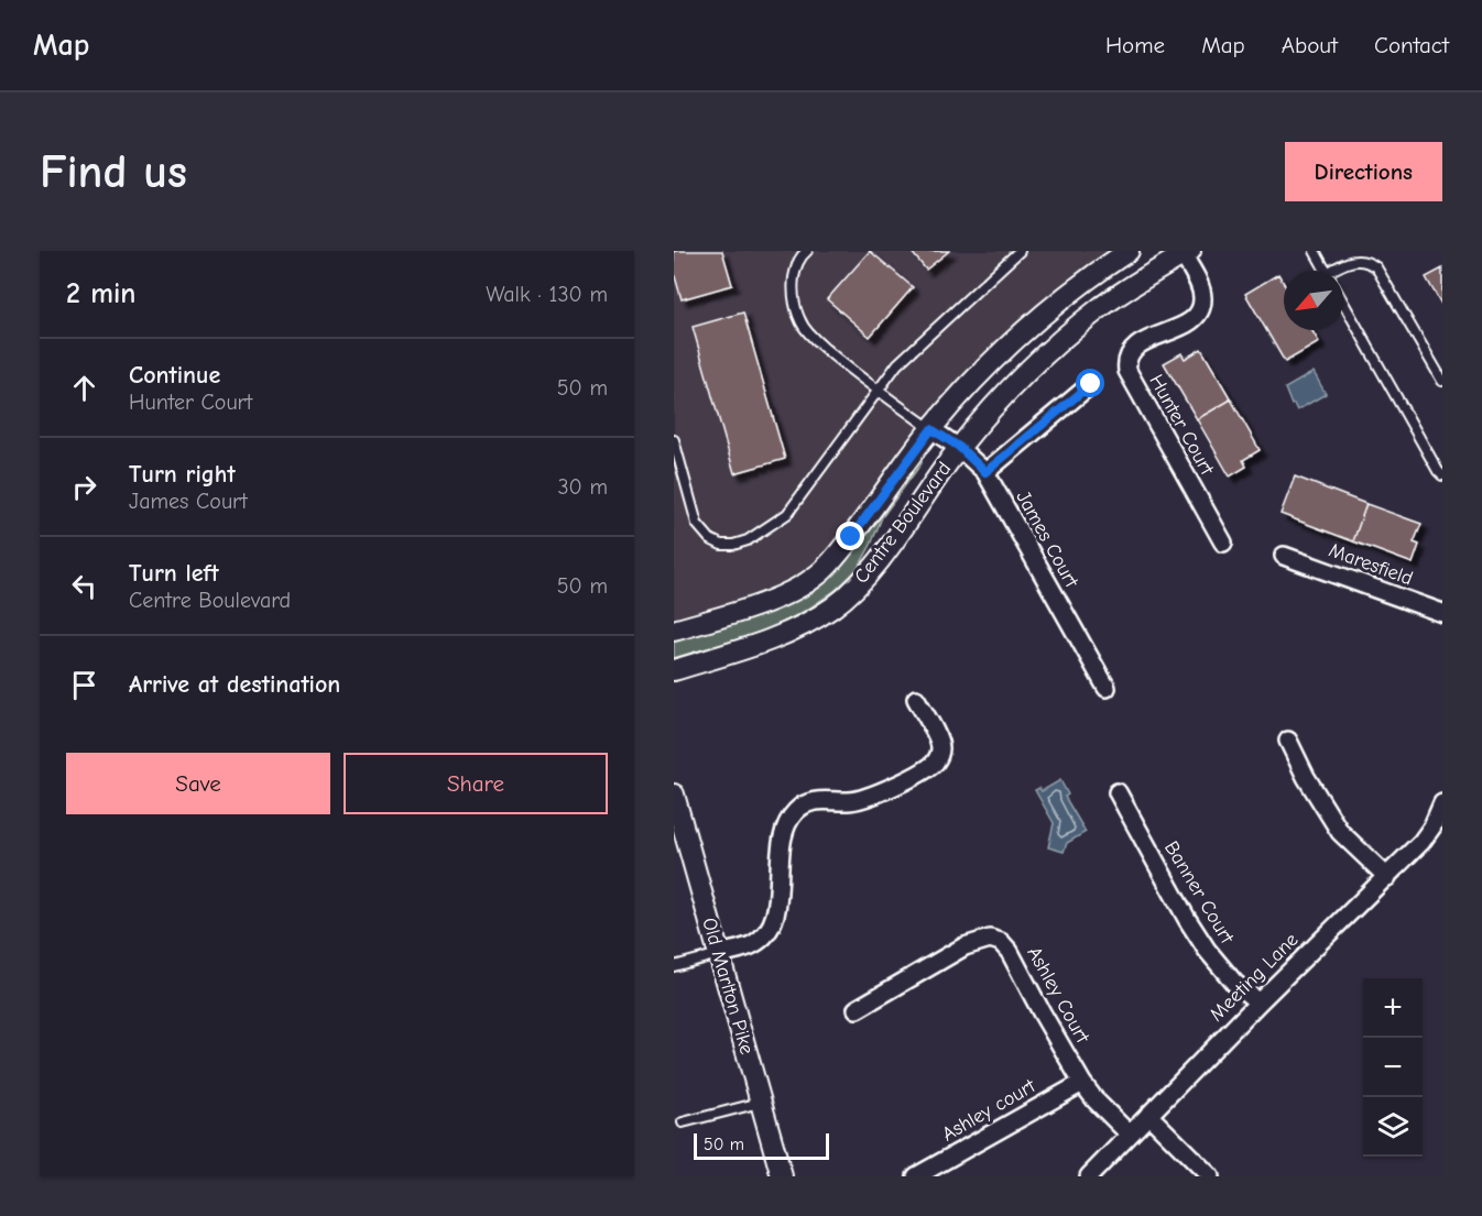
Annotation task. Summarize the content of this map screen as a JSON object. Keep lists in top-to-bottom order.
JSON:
{
  "streets": {
    "street": [
      "Hunter Court",
      "Centre Boulevard",
      "James Court",
      "Maresfield",
      "Banner Court",
      "Meeting Lane",
      "Old Marlton Pike",
      "Ashley Court",
      "Ashley court"
    ]
  },
  "crossings": [
    ["Hunter Court", "Centre Boulevard"],
    ["Centre Boulevard", "James Court"],
    ["Banner Court", "Meeting Lane"],
    ["Meeting Lane", "Ashley Court"],
    ["Ashley Court", "Ashley court"]
  ],
  "scale_bar": "50 m",
  "north": "bottom left",
  "page": {
    "header": "Map",
    "nav": [
      "Home",
      "Map",
      "About",
      "Contact"
    ],
    "buttons": [
      "Directions",
      ["Save", "Share"]
    ],
    "title": "Find us",
    "heading": ["2 min", "Walk · 130 m"],
    "list": [
      ["Continue", "Hunter Court", "50 m"],
      ["Turn right", "James Court", "30 m"],
      ["Turn left", "Centre Boulevard", "50 m"],
      "Arrive at destination"
    ],
    "map_buttons": ["+", "−"],
    "scale": "50 m"
  }
}
